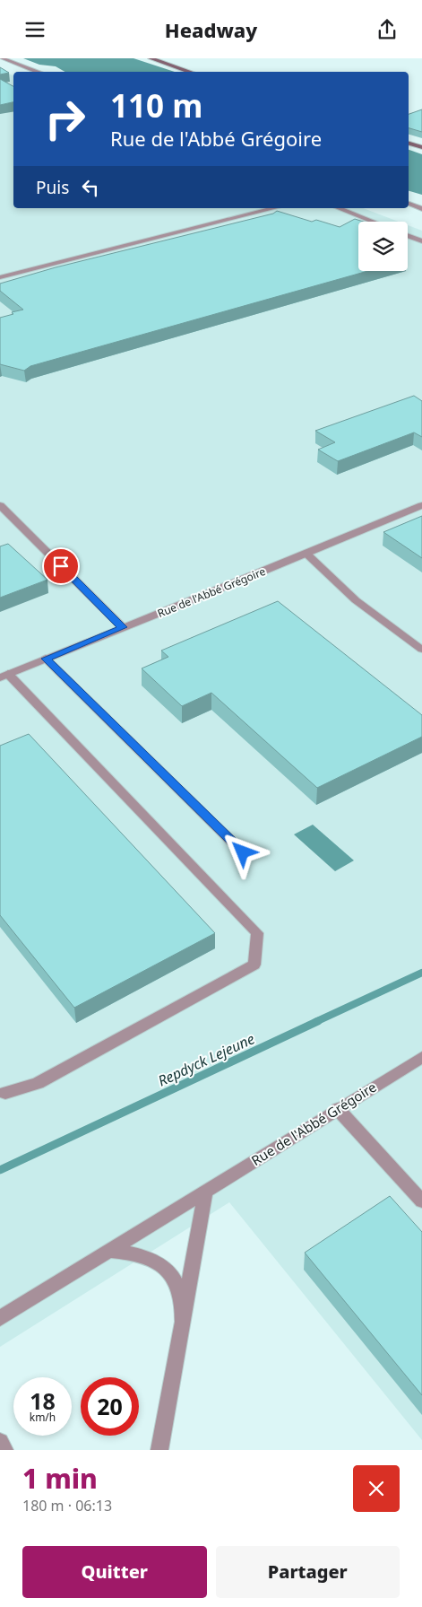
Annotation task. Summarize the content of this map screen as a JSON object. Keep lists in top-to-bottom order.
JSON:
{
  "streets": {
    "street": ["Rue de l'Abbé Grégoire"]
  },
  "water": ["Repdyck Lejeune"],
  "page": {
    "header": "Headway",
    "turn": ["110 m", "Rue de l'Abbé Grégoire"],
    "then": "Puis",
    "speed": "18 km/h",
    "limit": "20",
    "heading": ["1 min", "180 m · 06:13"],
    "buttons": ["Quitter", "Partager"]
  }
}
